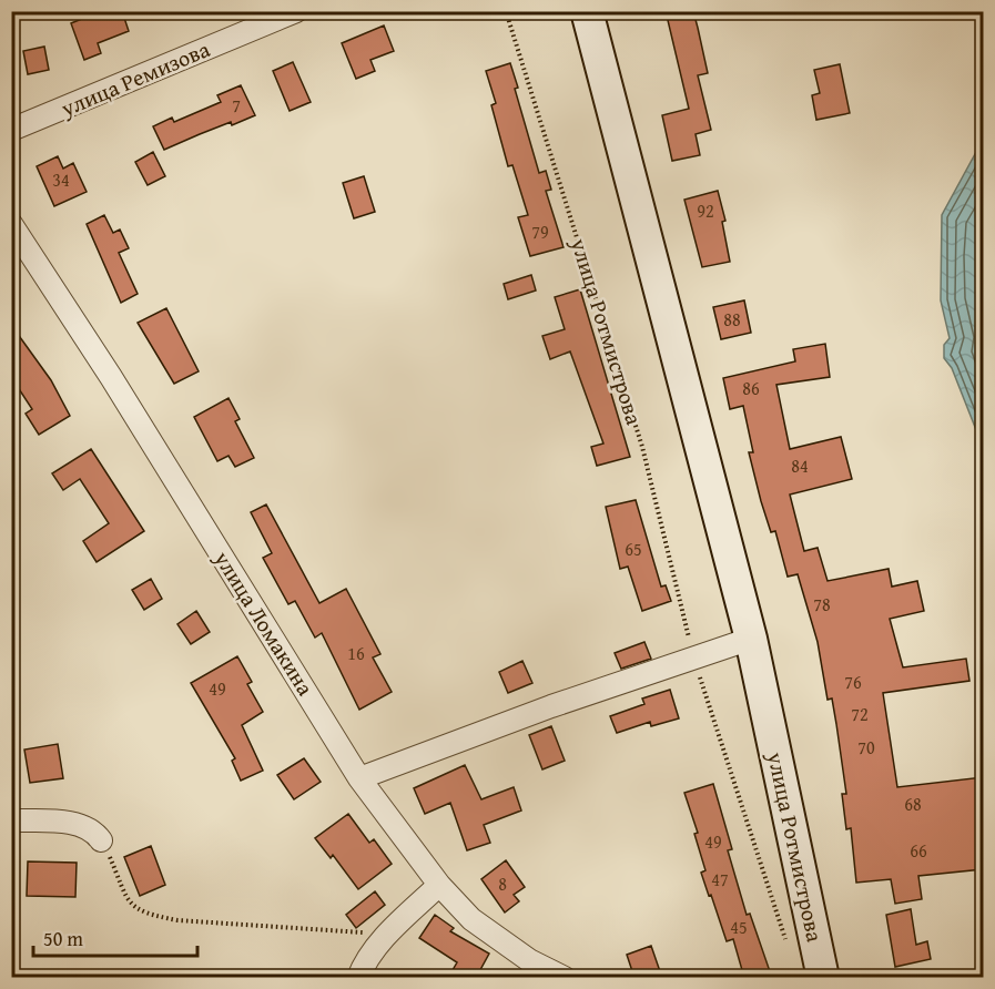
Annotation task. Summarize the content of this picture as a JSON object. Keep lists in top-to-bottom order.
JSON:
{
  "streets": {
    "street": ["улица Ремизова", "улица Ротмистрова", "улица Ломакина"]
  },
  "house_numbers": [
    "7",
    "34",
    "92",
    "79",
    "88",
    "86",
    "84",
    "65",
    "78",
    "16",
    "76",
    "49",
    "72",
    "70",
    "68",
    "49",
    "66",
    "47",
    "8",
    "45"
  ],
  "scale_bar": "50 m"
}
